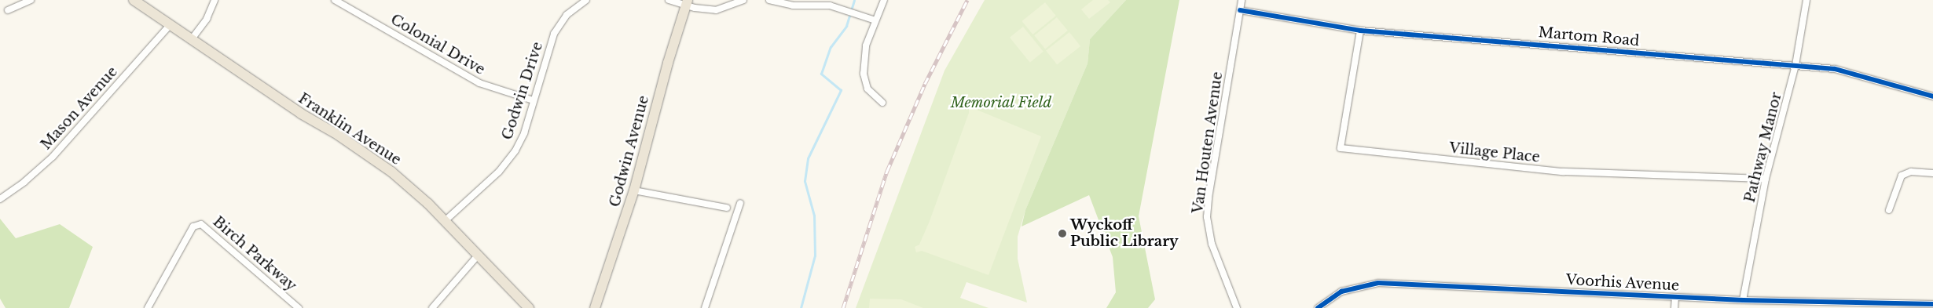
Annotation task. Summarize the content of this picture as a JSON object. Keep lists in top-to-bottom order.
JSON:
{
  "streets": {
    "main road": ["Franklin Avenue", "Godwin Avenue"],
    "street": [
      "Martom Road",
      "Colonial Drive",
      "Godwin Drive",
      "Mason Avenue",
      "Van Houten Avenue",
      "Pathway Manor",
      "Village Place",
      "Birch Parkway",
      "Voorhis Avenue"
    ]
  },
  "crossings": [
    ["Martom Road", "Van Houten Avenue"],
    ["Martom Road", "Pathway Manor"],
    ["Martom Road", "Village Place"],
    ["Colonial Drive", "Godwin Drive"],
    ["Godwin Drive", "Franklin Avenue"],
    ["Mason Avenue", "Franklin Avenue"],
    ["Pathway Manor", "Village Place"],
    ["Pathway Manor", "Voorhis Avenue"]
  ],
  "parks": ["Memorial Field"],
  "places": ["Wyckoff Public Library"]
}
